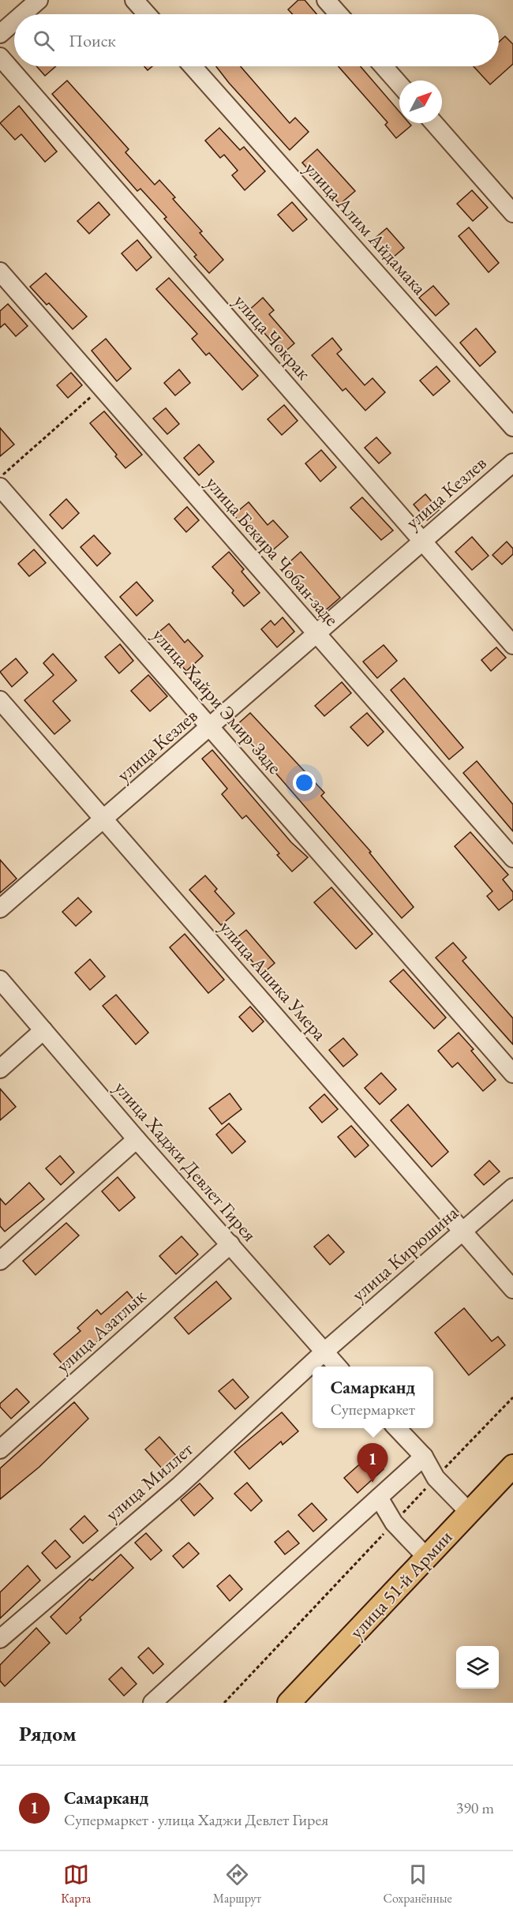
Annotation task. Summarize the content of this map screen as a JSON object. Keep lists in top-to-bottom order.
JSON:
{
  "streets": {
    "main road": ["улица 51-й Армии"],
    "street": [
      "улица Алим Айдамака",
      "улица Чокрак",
      "улица Кезлев",
      "улица Бекира Чобан-заде",
      "улица Хайри Эмир-Заде",
      "улица Ашика Умера",
      "улица Хаджи Девлет Гирея",
      "улица Кирюшина",
      "улица Азатлык",
      "улица Миллет"
    ]
  },
  "crossings": [
    ["улица Чокрак", "улица Кезлев"],
    ["улица Кезлев", "улица Бекира Чобан-заде"],
    ["улица Кезлев", "улица Хайри Эмир-Заде"],
    ["улица Кезлев", "улица Ашика Умера"],
    ["улица Ашика Умера", "улица Кирюшина"],
    ["улица Хаджи Девлет Гирея", "улица Кирюшина"],
    ["улица Хаджи Девлет Гирея", "улица Азатлык"],
    ["улица Хаджи Девлет Гирея", "улица Миллет"],
    ["улица Кирюшина", "улица Миллет"]
  ],
  "north": "top right",
  "page": {
    "search": "Поиск",
    "popup": ["Самарканд", "Супермаркет"],
    "pins": "1",
    "heading": "Рядом",
    "list": [
      {
        "mark": "1",
        "name": "Самарканд",
        "note": "Супермаркет · улица Хаджи Девлет Гирея",
        "value": "390 m"
      }
    ],
    "nav": ["Карта", "Маршрут", "Сохранённые"]
  }
}
